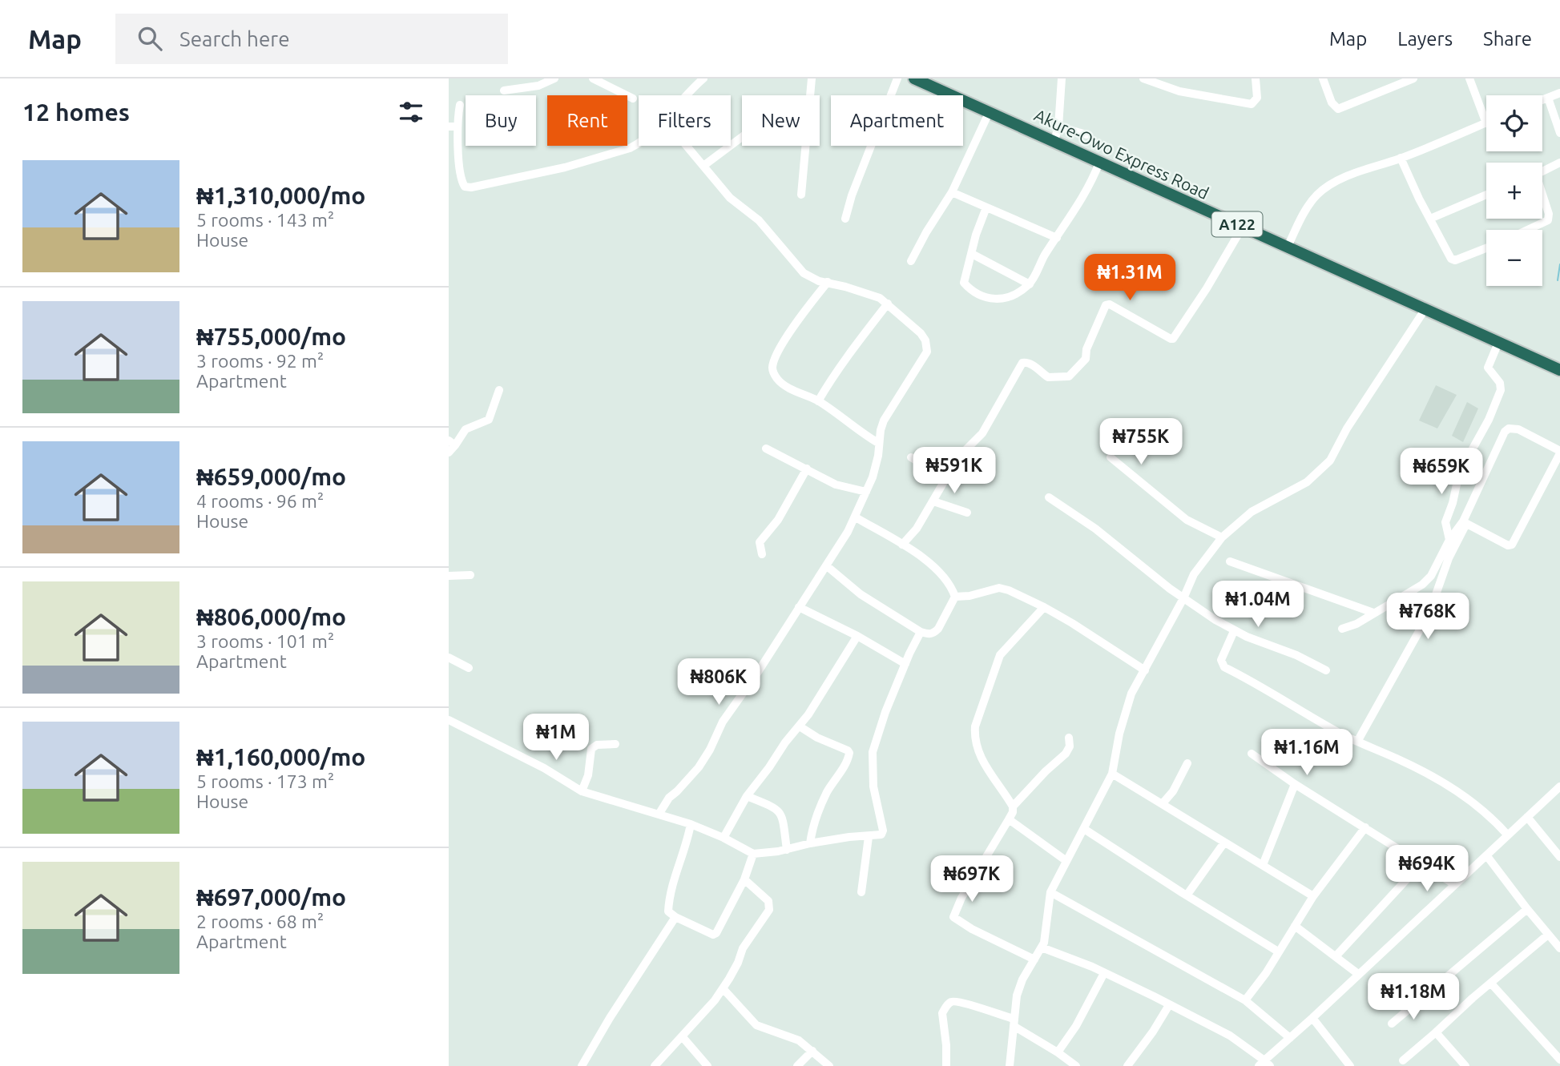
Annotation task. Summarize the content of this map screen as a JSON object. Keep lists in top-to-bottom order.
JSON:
{
  "streets": {
    "highway": ["Akure-Owo Express Road", "A122"]
  },
  "page": {
    "header": "Map",
    "search": "Search here",
    "nav": ["Map", "Layers", "Share"],
    "heading": "12 homes",
    "map_buttons": ["+", "−"],
    "chip": [
      "Buy",
      "Rent",
      "Filters",
      "New",
      "Apartment"
    ],
    "list": [
      {
        "name": "₦1,310,000/mo",
        "note": "5 rooms · 143 m² · House"
      },
      {
        "name": "₦755,000/mo",
        "note": "3 rooms · 92 m² · Apartment"
      },
      {
        "name": "₦659,000/mo",
        "note": "4 rooms · 96 m² · House"
      },
      {
        "name": "₦806,000/mo",
        "note": "3 rooms · 101 m² · Apartment"
      },
      {
        "name": "₦1,160,000/mo",
        "note": "5 rooms · 173 m² · House"
      },
      {
        "name": "₦697,000/mo",
        "note": "2 rooms · 68 m² · Apartment"
      }
    ],
    "price": [
      "₦1.31M",
      "₦755K",
      "₦591K",
      "₦659K",
      "₦1.04M",
      "₦768K",
      "₦806K",
      "₦1M",
      "₦1.16M",
      "₦694K",
      "₦697K",
      "₦1.18M"
    ]
  }
}
